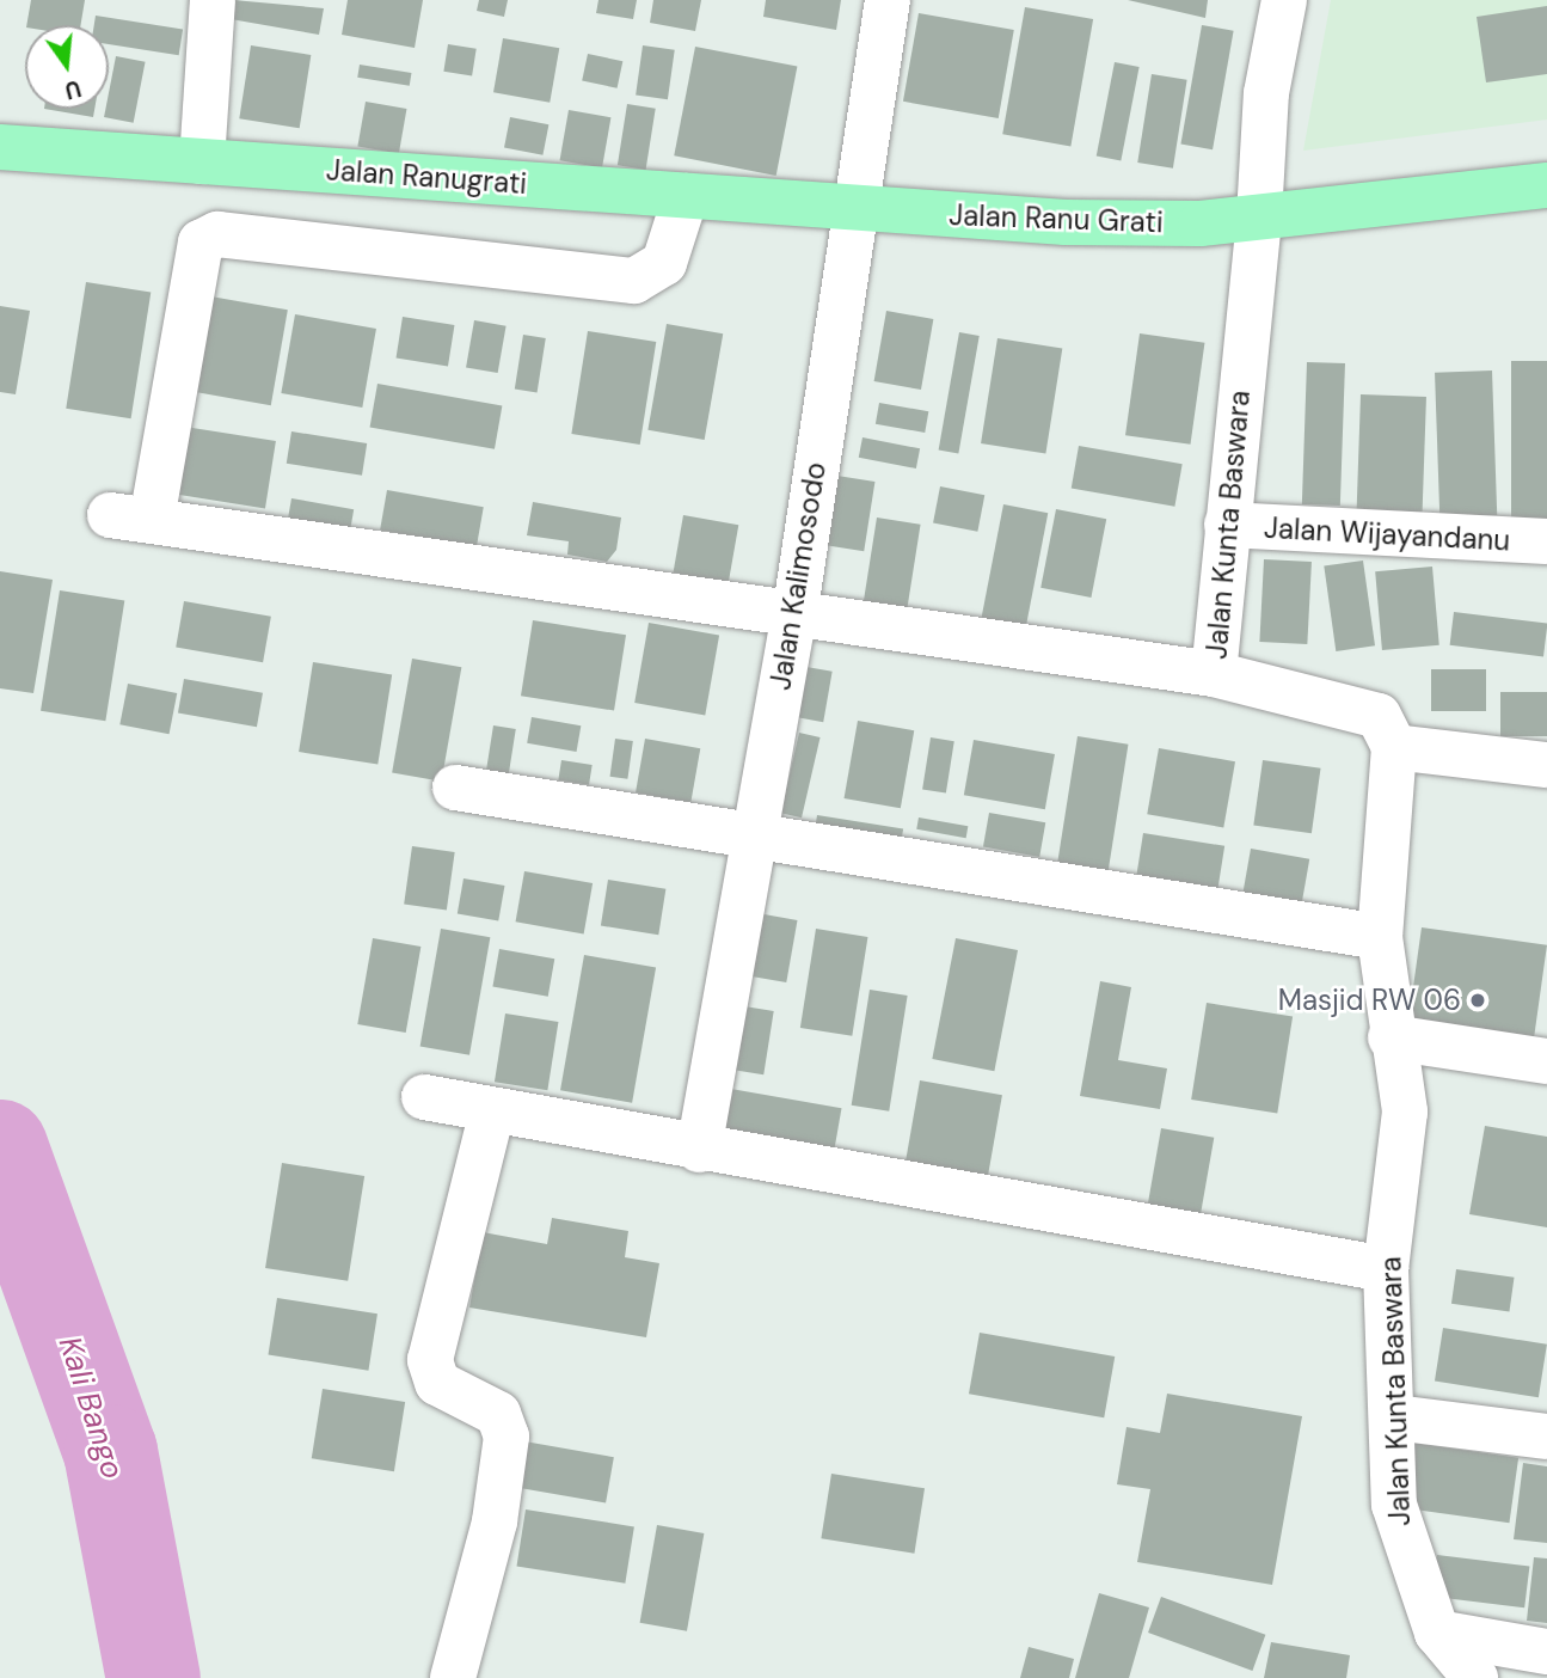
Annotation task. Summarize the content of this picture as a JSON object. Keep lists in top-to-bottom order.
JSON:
{
  "streets": {
    "main road": ["Jalan Ranugrati", "Jalan Ranu Grati"],
    "street": ["Jalan Kunta Baswara", "Jalan Wijayandanu", "Jalan Kalimosodo"]
  },
  "crossings": [
    ["Jalan Ranugrati", "Jalan Ranu Grati"],
    ["Jalan Ranugrati", "Jalan Kalimosodo"],
    ["Jalan Ranu Grati", "Jalan Kunta Baswara"],
    ["Jalan Ranu Grati", "Jalan Kalimosodo"],
    ["Jalan Kunta Baswara", "Jalan Wijayandanu"]
  ],
  "water": ["Kali Bango"],
  "places": ["Masjid RW 06"],
  "north": "bottom"
}
